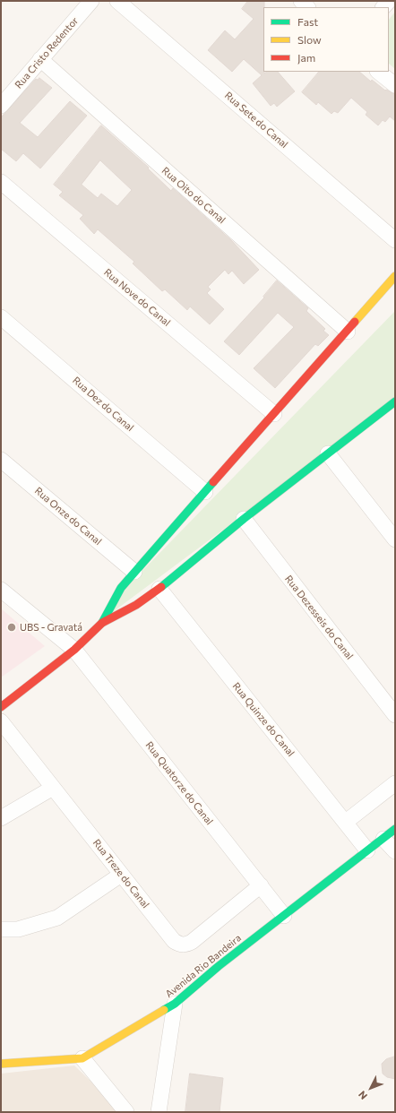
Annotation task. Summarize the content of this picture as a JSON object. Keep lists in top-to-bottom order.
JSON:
{
  "streets": {
    "street": [
      "Rua Cristo Redentor",
      "Rua Sete do Canal",
      "Rua Oito do Canal",
      "Rua Nove do Canal",
      "Rua Dez do Canal",
      "Rua Onze do Canal",
      "Rua Dezesseis do Canal",
      "Rua Quinze do Canal",
      "Rua Quatorze do Canal",
      "Rua Treze do Canal",
      "Avenida Rio Bandeira"
    ]
  },
  "crossings": [
    ["Rua Cristo Redentor", "Rua Oito do Canal"],
    ["Rua Quinze do Canal", "Avenida Rio Bandeira"],
    ["Rua Quatorze do Canal", "Rua Treze do Canal"],
    ["Rua Quatorze do Canal", "Avenida Rio Bandeira"]
  ],
  "places": ["UBS - Gravatá"],
  "legend": ["Fast", "Slow", "Jam"],
  "north": "bottom left"
}
